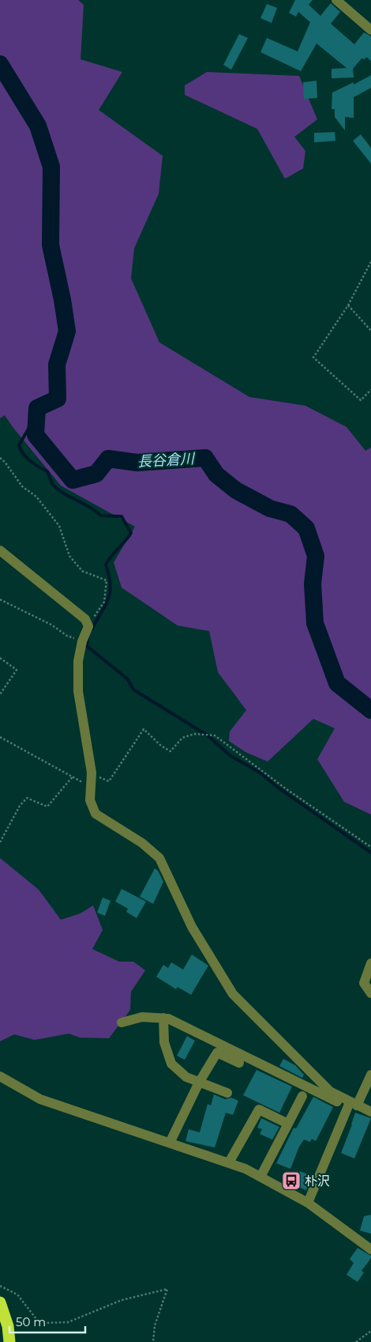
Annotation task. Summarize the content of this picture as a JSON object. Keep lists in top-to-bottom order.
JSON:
{
  "water": ["長谷倉川"],
  "places": {
    "bus stop": ["朴沢"]
  },
  "scale_bar": "50 m"
}
